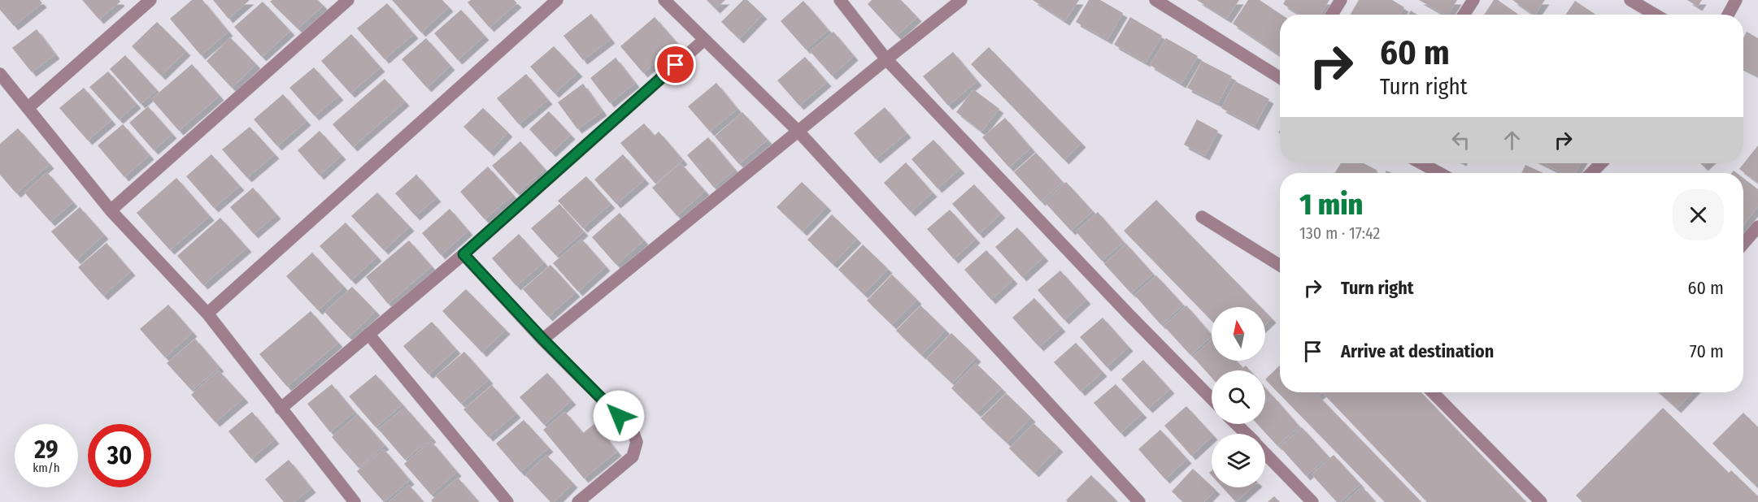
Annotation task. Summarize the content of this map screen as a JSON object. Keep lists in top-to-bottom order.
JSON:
{
  "north": "top",
  "page": {
    "turn": ["60 m", "Turn right"],
    "heading": ["1 min", "130 m · 17:42"],
    "list": [
      {
        "name": "Turn right",
        "value": "60 m"
      },
      {
        "name": "Arrive at destination",
        "value": "70 m"
      }
    ],
    "speed": "29 km/h",
    "limit": "30"
  }
}
